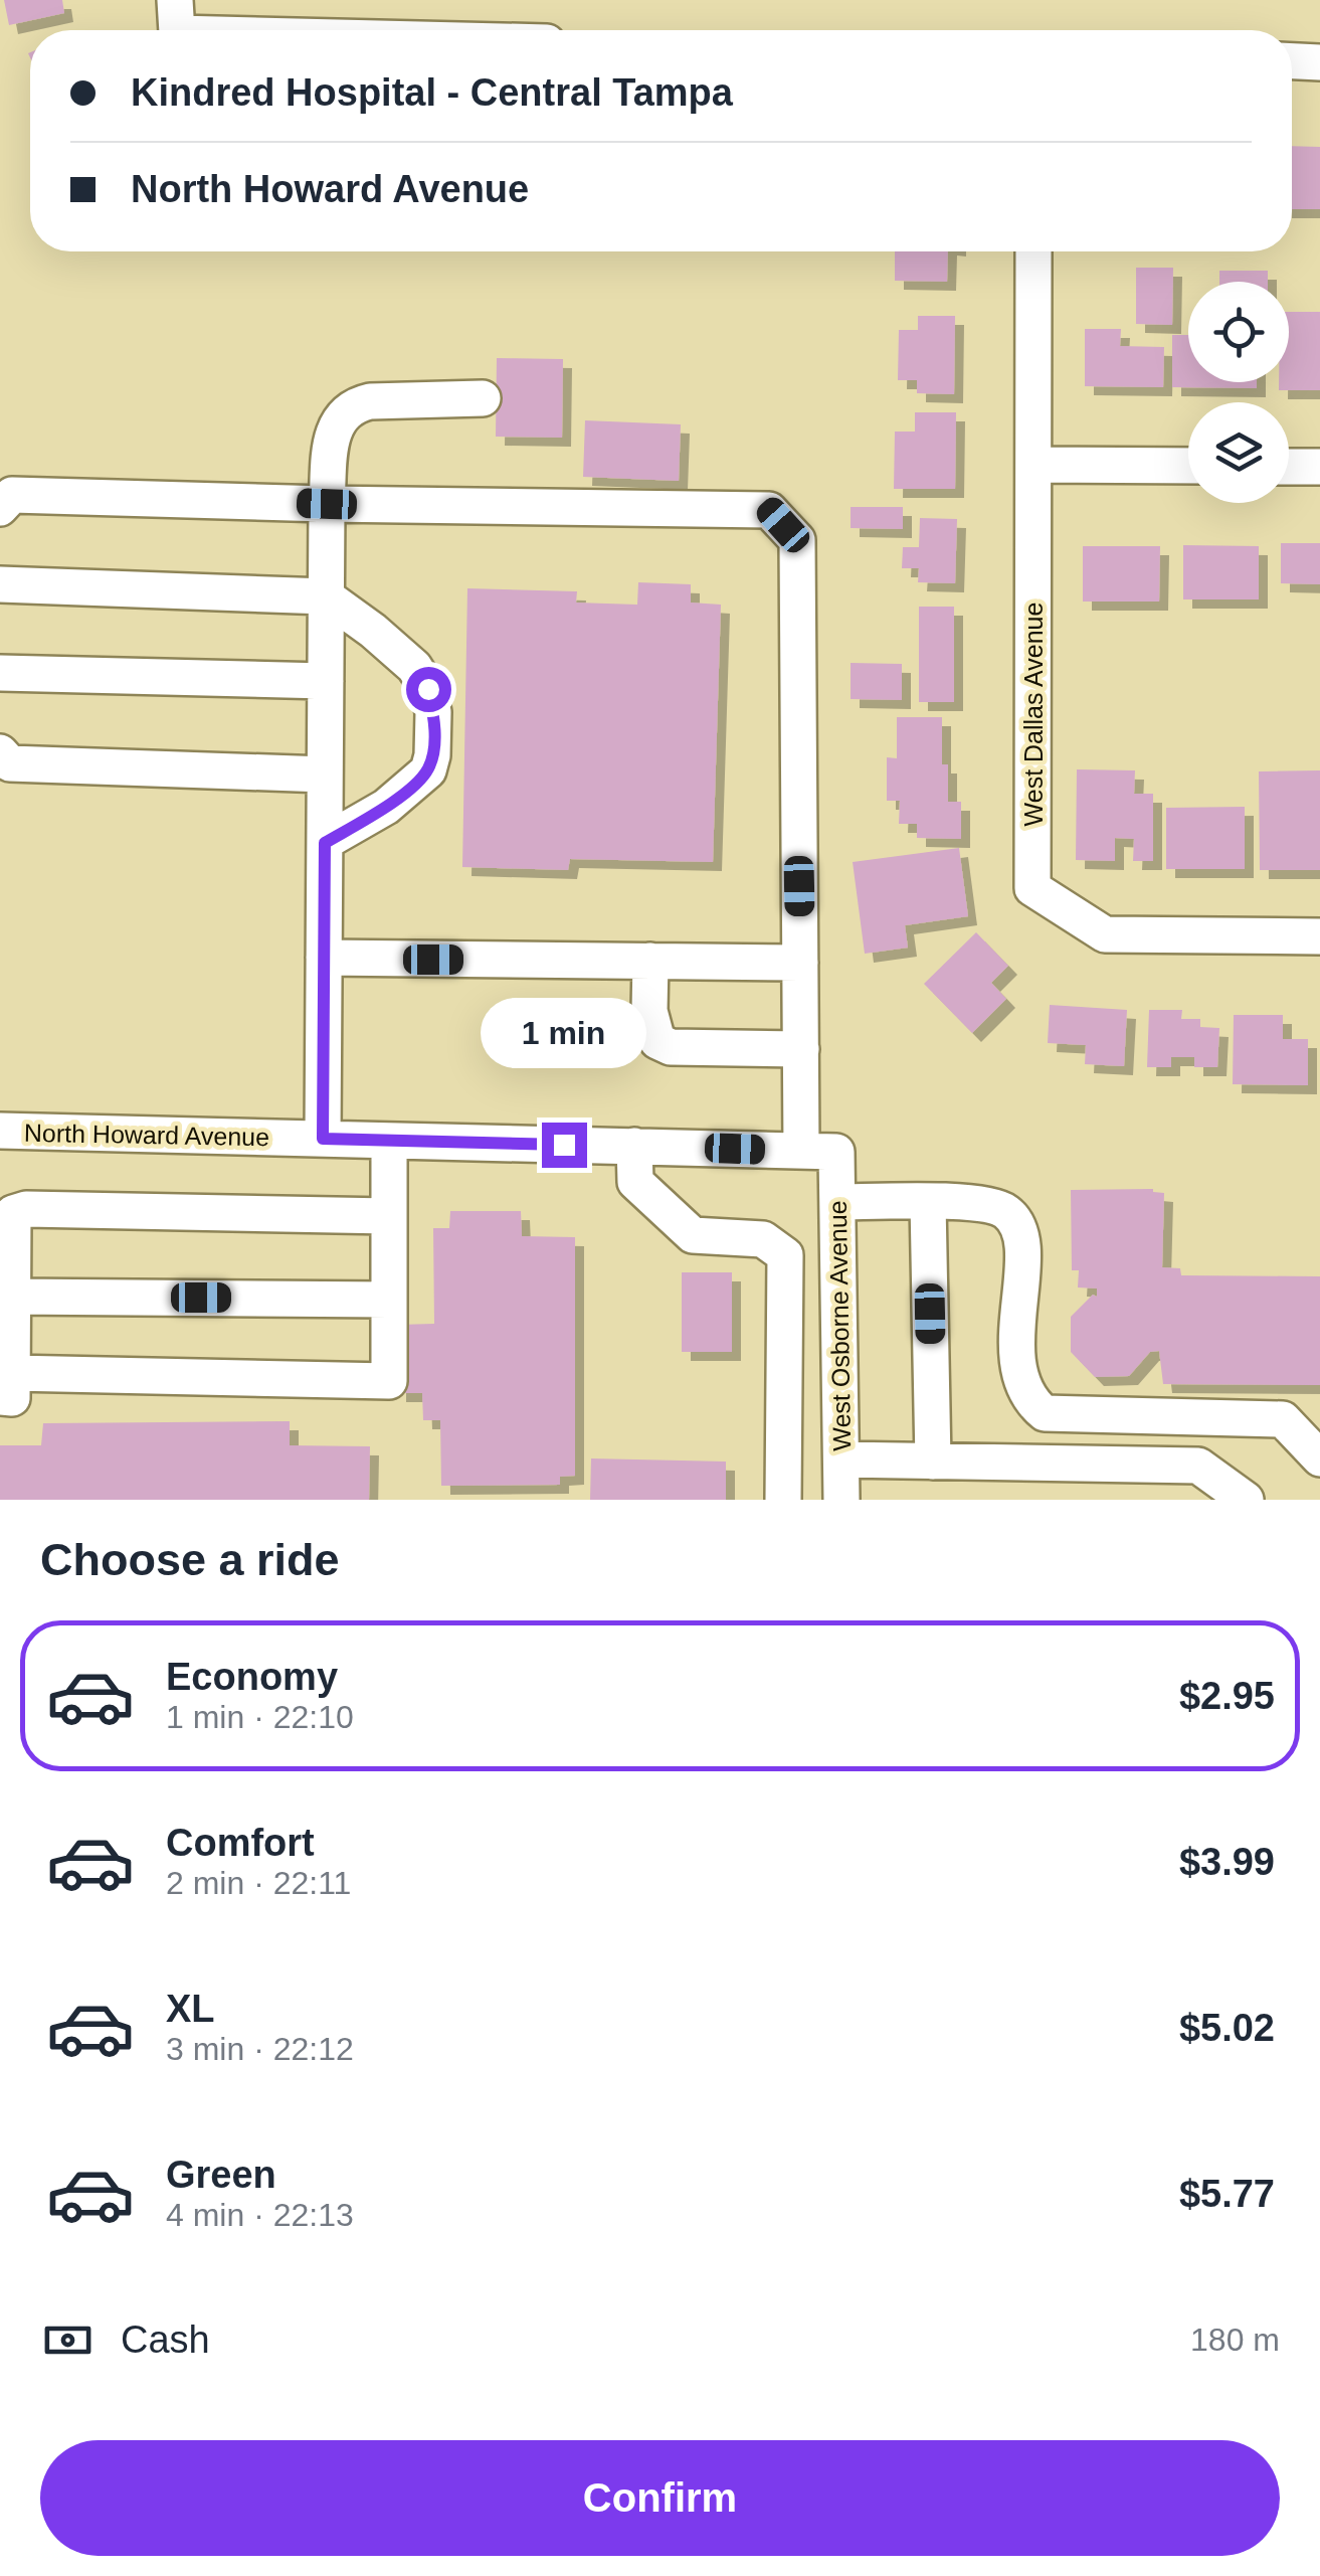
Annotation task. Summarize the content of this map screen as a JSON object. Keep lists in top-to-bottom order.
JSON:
{
  "streets": {
    "street": ["West Dallas Avenue", "North Howard Avenue", "West Osborne Avenue"]
  },
  "crossings": [
    ["North Howard Avenue", "West Osborne Avenue"]
  ],
  "page": {
    "banner": ["Kindred Hospital - Central Tampa", "North Howard Avenue"],
    "bubble": "1 min",
    "heading": "Choose a ride",
    "list": [
      {
        "name": "Economy",
        "note": "1 min · 22:10",
        "value": "$2.95"
      },
      {
        "name": "Comfort",
        "note": "2 min · 22:11",
        "value": "$3.99"
      },
      {
        "name": "XL",
        "note": "3 min · 22:12",
        "value": "$5.02"
      },
      {
        "name": "Green",
        "note": "4 min · 22:13",
        "value": "$5.77"
      }
    ],
    "pay": ["Cash", "180 m"],
    "buttons": "Confirm"
  }
}
